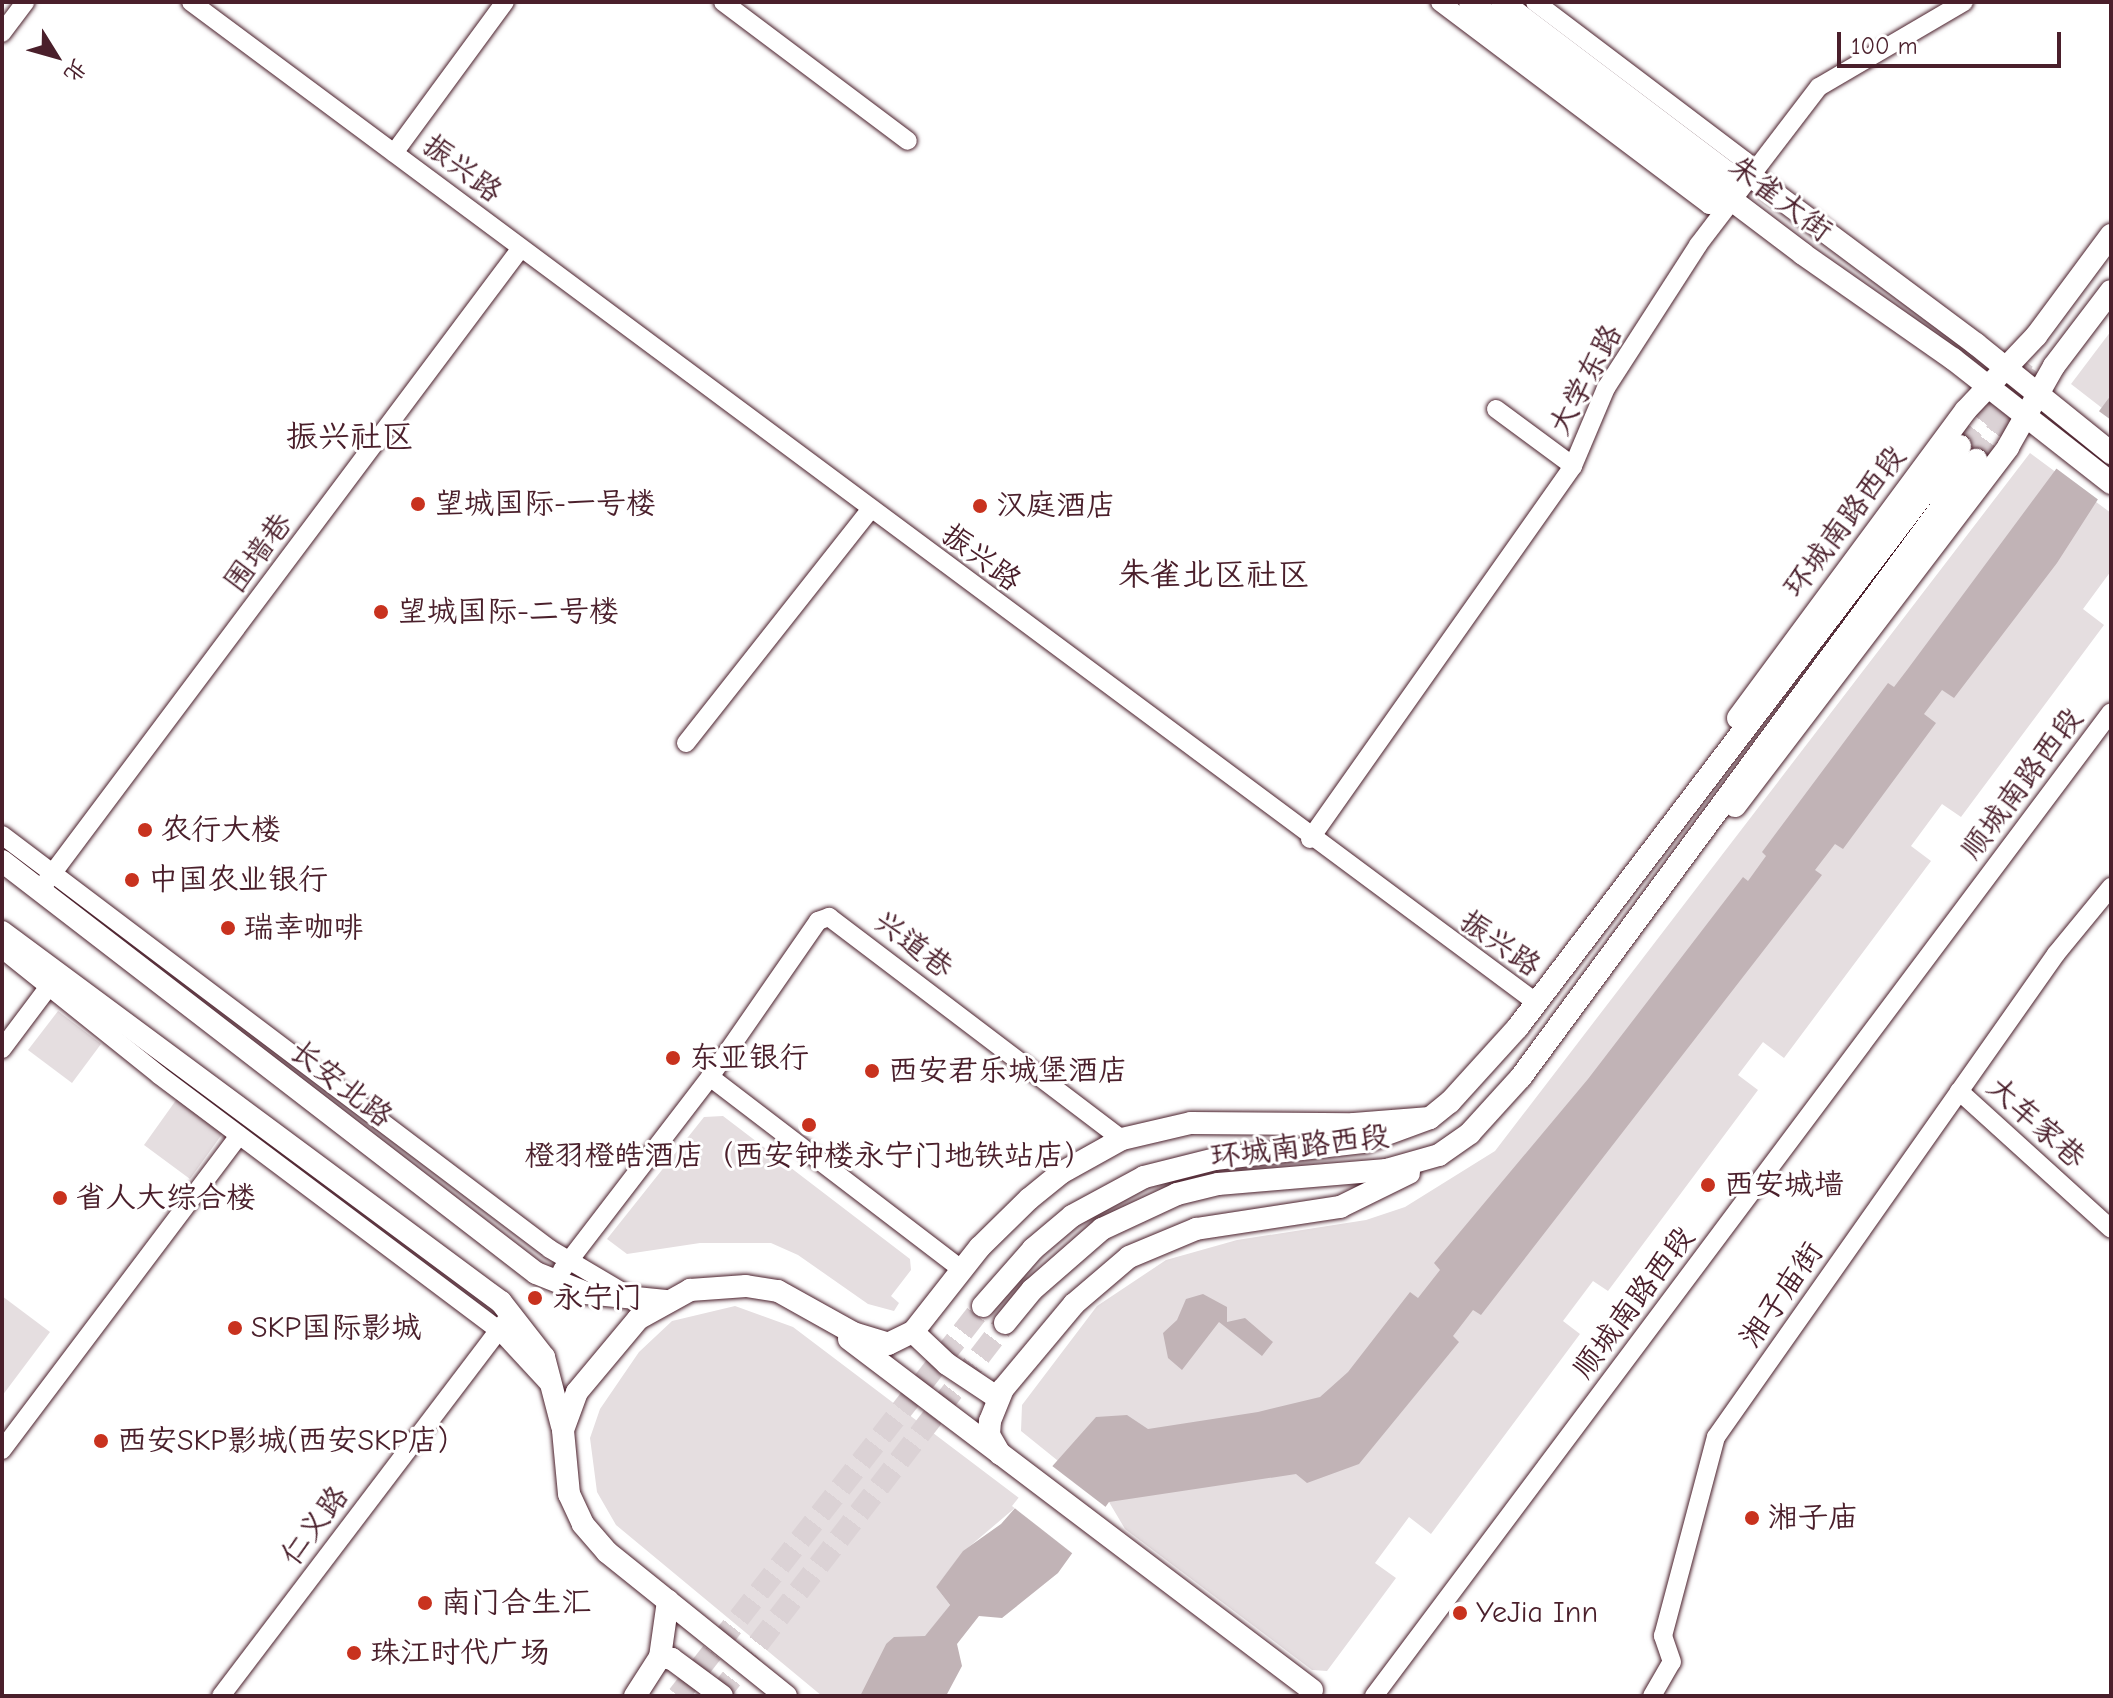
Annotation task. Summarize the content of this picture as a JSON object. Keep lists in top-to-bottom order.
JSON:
{
  "streets": {
    "main road": ["朱雀大街", "环城南路西段", "长安北路"],
    "street": [
      "振兴路",
      "大学东路",
      "围墙巷",
      "顺城南路西段",
      "兴道巷",
      "大车家巷",
      "湘子庙街",
      "仁义路"
    ]
  },
  "crossings": [
    ["振兴路", "大学东路"],
    ["振兴路", "环城南路西段"],
    ["振兴路", "围墙巷"],
    ["朱雀大街", "大学东路"],
    ["朱雀大街", "环城南路西段"],
    ["围墙巷", "长安北路"],
    ["兴道巷", "长安北路"],
    ["大车家巷", "湘子庙街"]
  ],
  "districts": ["振兴社区", "朱雀北区社区"],
  "places": [
    "望城国际-一号楼",
    "汉庭酒店",
    "望城国际-二号楼",
    "农行大楼",
    "中国农业银行",
    "瑞幸咖啡",
    "东亚银行",
    "西安君乐城堡酒店",
    "橙羽橙皓酒店（西安钟楼永宁门地铁站店）",
    "西安城墙",
    "省人大综合楼",
    "永宁门",
    "SKP国际影城",
    "西安SKP影城(西安SKP店)",
    "湘子庙",
    "南门合生汇",
    "YeJia Inn",
    "珠江时代广场"
  ],
  "scale_bar": "100 m",
  "north": "bottom right"
}
